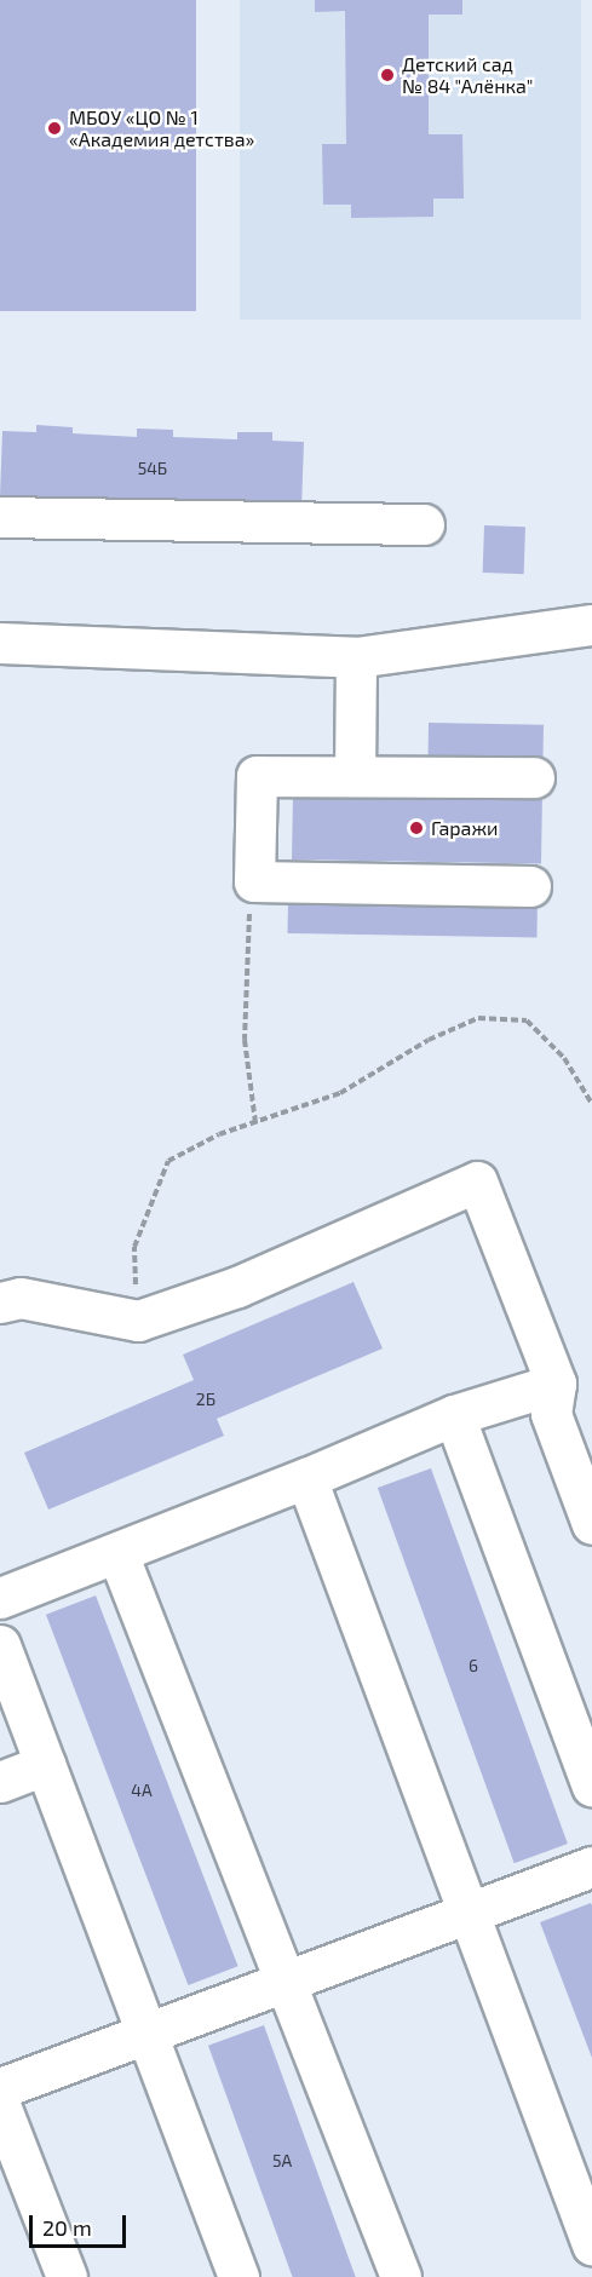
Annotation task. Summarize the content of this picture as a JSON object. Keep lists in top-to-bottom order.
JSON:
{
  "places": ["Детский сад № 84 \"Алёнка\"", "МБОУ «ЦО № 1 «Академия детства»", "Гаражи"],
  "house_numbers": [
    "54Б",
    "2Б",
    "6",
    "4А",
    "5А"
  ],
  "scale_bar": "20 m"
}
